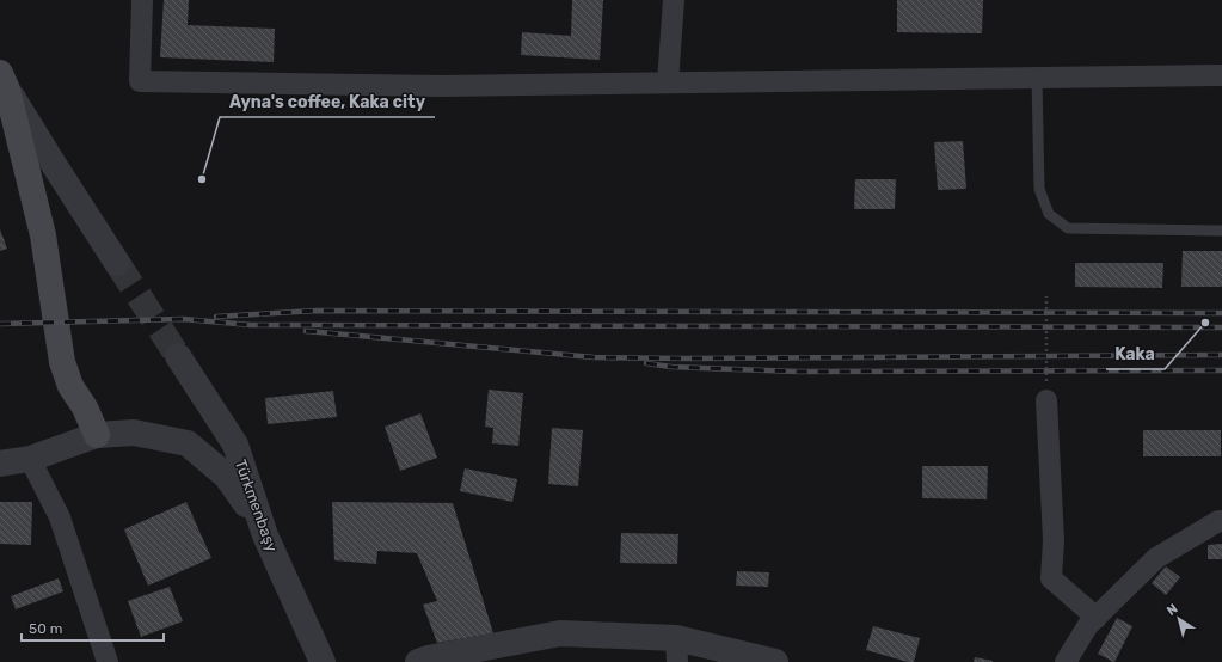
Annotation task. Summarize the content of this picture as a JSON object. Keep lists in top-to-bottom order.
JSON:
{
  "streets": {
    "street": ["Türkmenbaşy"]
  },
  "places": ["Ayna's coffee, Kaka city", "Kaka"],
  "scale_bar": "50 m",
  "north": "top left"
}
